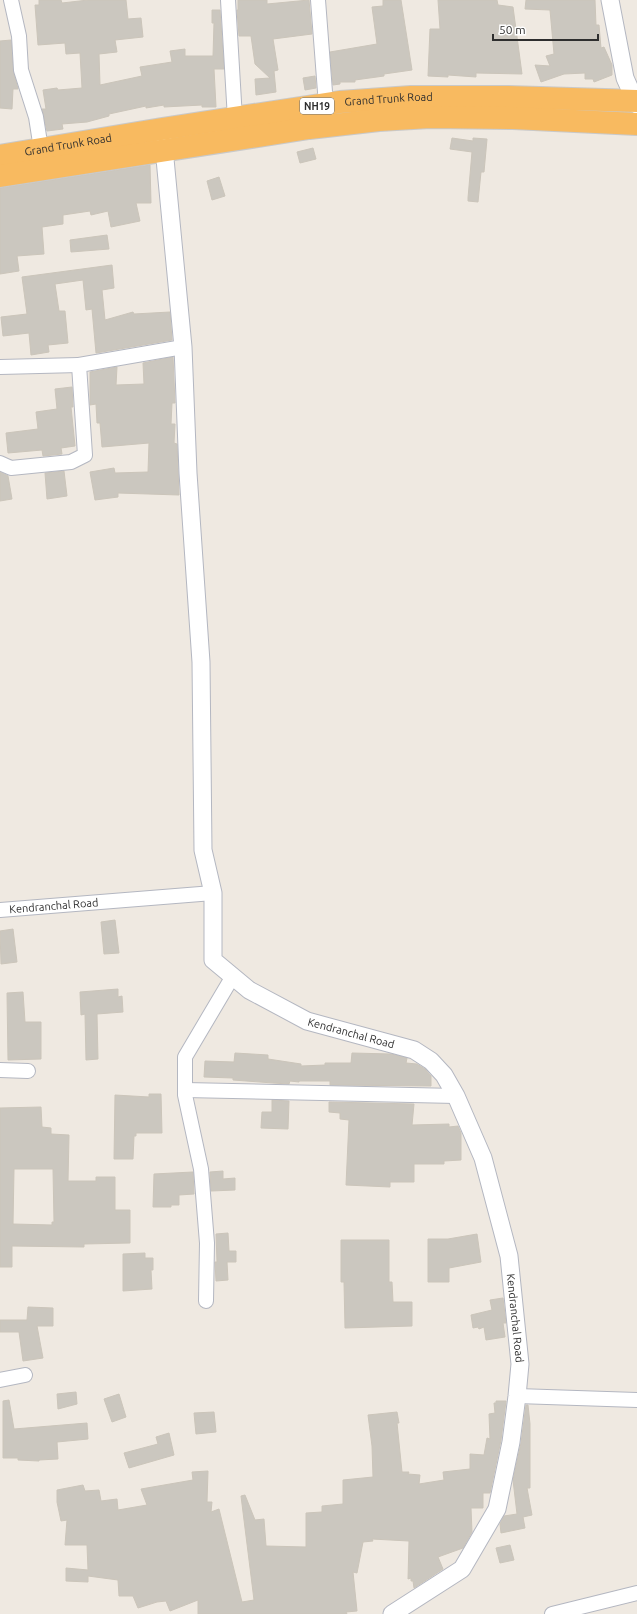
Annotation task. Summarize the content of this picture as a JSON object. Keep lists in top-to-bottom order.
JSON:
{
  "streets": {
    "highway": ["Grand Trunk Road", "NH19"],
    "street": ["Kendranchal Road"]
  },
  "scale_bar": "50 m"
}
